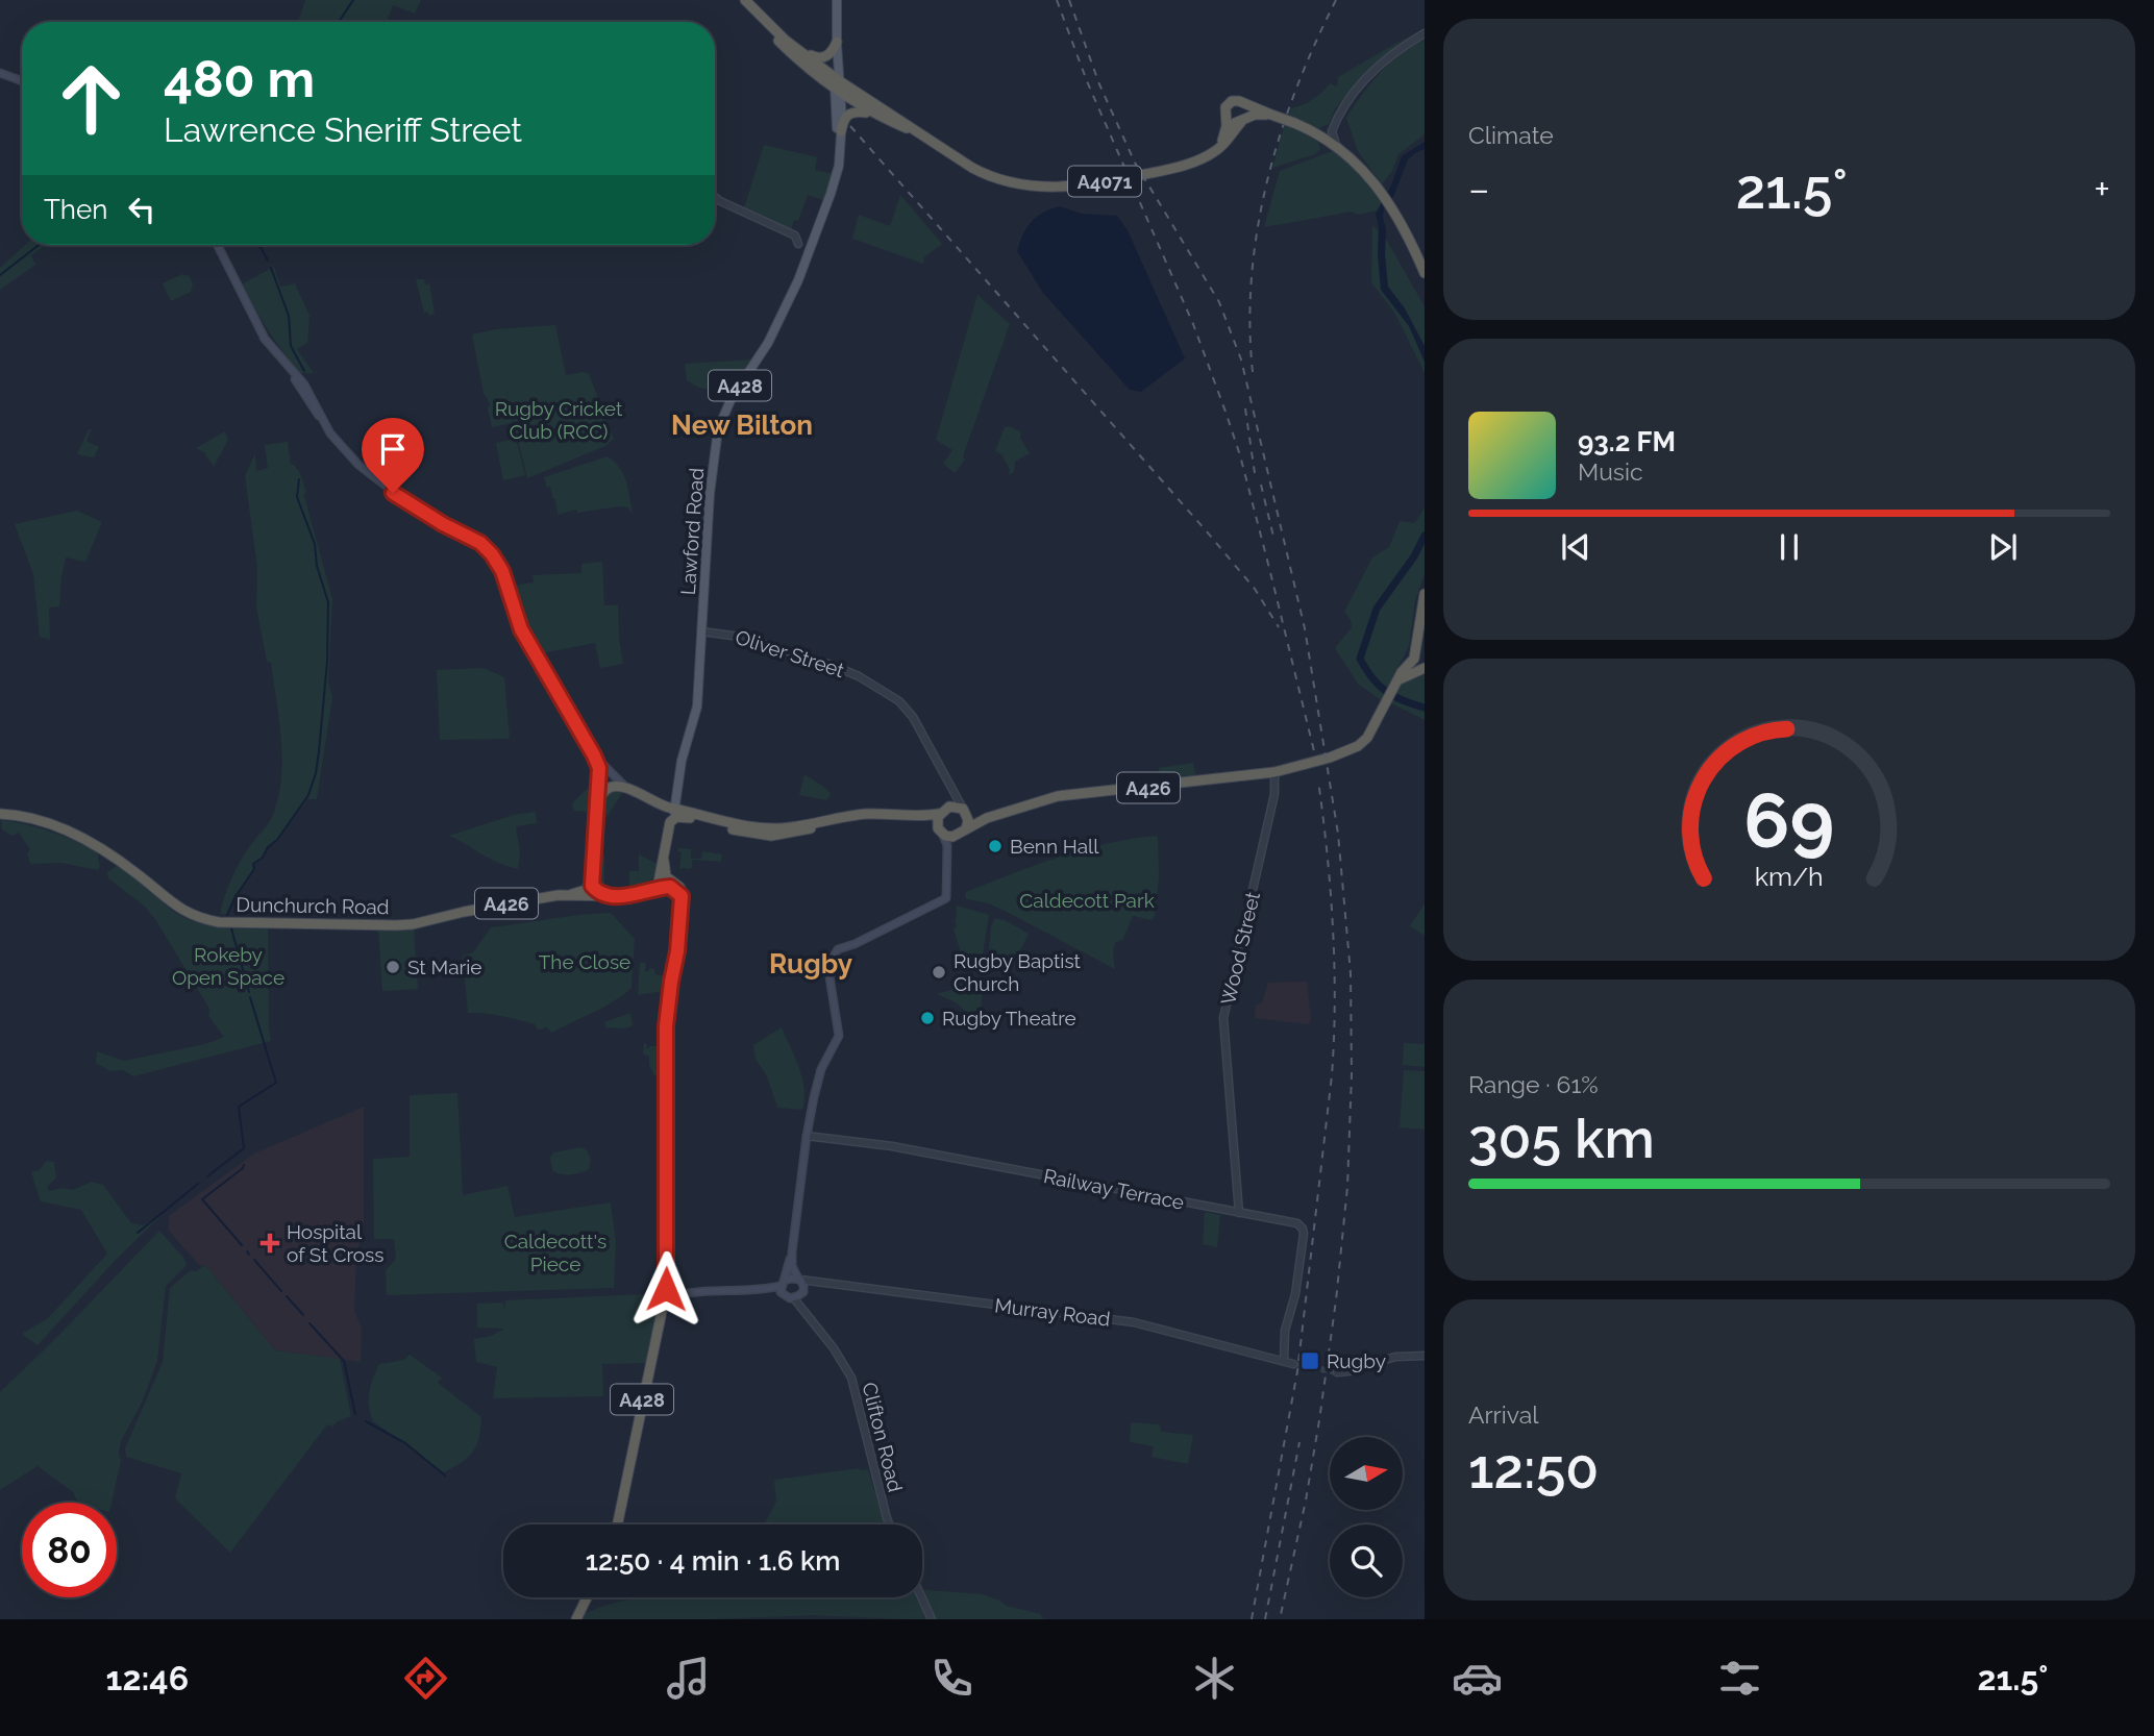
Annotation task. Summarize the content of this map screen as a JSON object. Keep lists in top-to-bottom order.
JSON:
{
  "streets": {
    "highway": [
      "A4071",
      "A428",
      "A426",
      "Dunchurch Road"
    ],
    "main road": ["Lawford Road", "Clifton Road"],
    "street": [
      "Oliver Street",
      "Wood Street",
      "Railway Terrace",
      "Murray Road"
    ]
  },
  "crossings": [
    ["A4071", "Lawford Road"],
    ["A428", "Lawford Road"],
    ["A428", "A426"],
    ["A428", "Dunchurch Road"],
    ["Lawford Road", "Oliver Street"],
    ["Lawford Road", "A426"],
    ["Lawford Road", "Dunchurch Road"],
    ["Oliver Street", "A426"],
    ["A426", "Dunchurch Road"],
    ["A426", "Wood Street"],
    ["Wood Street", "Railway Terrace"],
    ["Railway Terrace", "Murray Road"],
    ["Railway Terrace", "Clifton Road"],
    ["Murray Road", "Clifton Road"]
  ],
  "districts": ["New Bilton", "Rugby"],
  "parks": [
    "Rugby Cricket Club (RCC)",
    "Caldecott Park",
    "Rokeby Open Space",
    "The Close",
    "Caldecott's Piece"
  ],
  "places": {
    "other": [
      "Benn Hall",
      "St Marie",
      "Rugby Baptist Church",
      "Rugby Theatre"
    ],
    "health": ["Hospital of St Cross"],
    "transit": ["Rugby"]
  },
  "north": "right",
  "page": {
    "tile": [
      "Climate",
      ["Range · 61%", "305 km"],
      ["Arrival", "12:50"]
    ],
    "turn": ["480 m", "Lawrence Sheriff Street"],
    "heat": ["−", "21.5°", "+"],
    "then": "Then",
    "song": ["93.2 FM", "Music"],
    "limit": "80",
    "trip": "12:50 · 4 min · 1.6 km",
    "tabs": ["12:46", "21.5°"],
    "gauge": ["69", "km/h"]
  }
}
